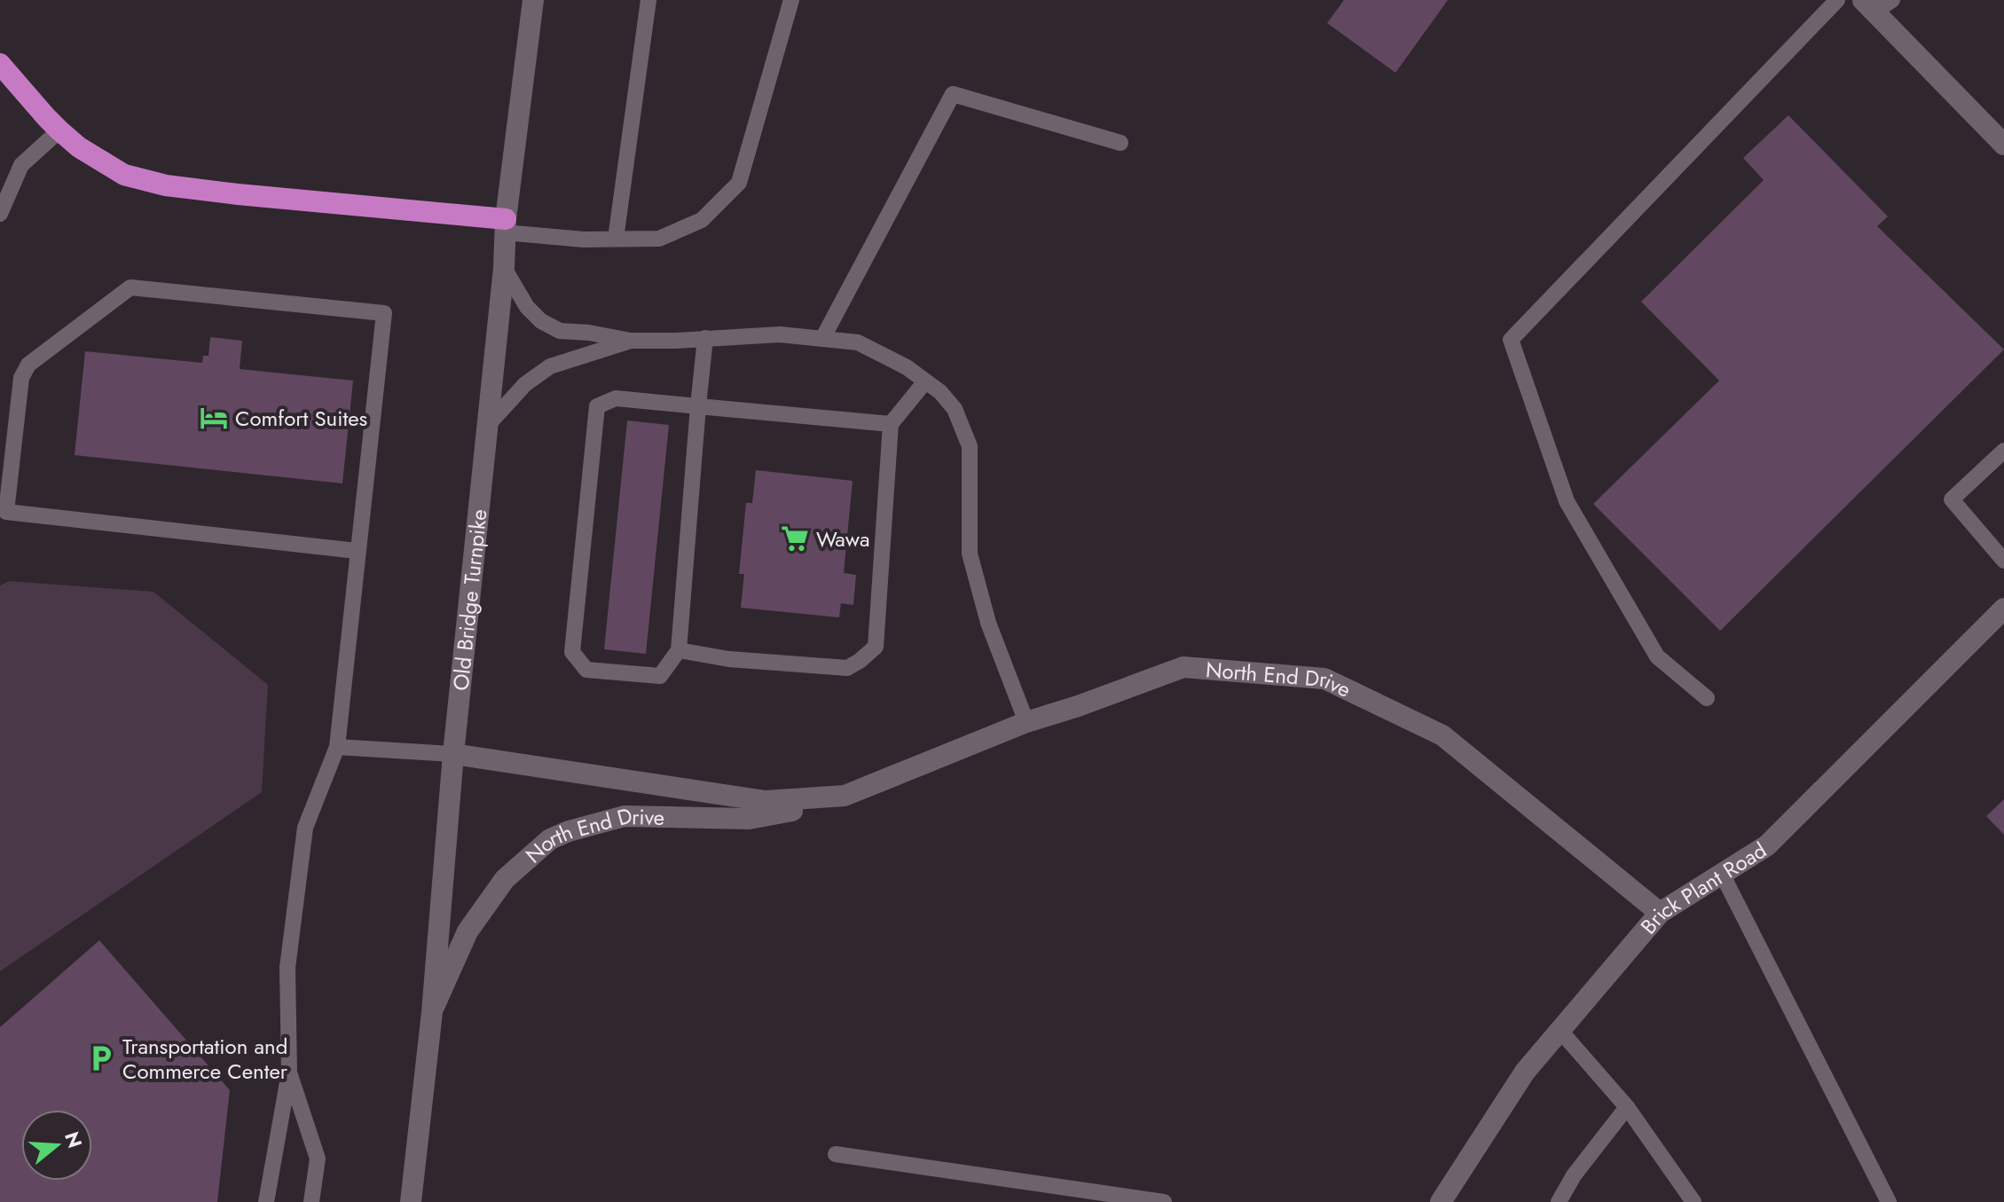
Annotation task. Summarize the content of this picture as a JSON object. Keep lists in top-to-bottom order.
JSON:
{
  "streets": {
    "street": ["Old Bridge Turnpike", "North End Drive", "Brick Plant Road"]
  },
  "crossings": [
    ["Old Bridge Turnpike", "North End Drive"],
    ["North End Drive", "Brick Plant Road"]
  ],
  "places": {
    "hotel": ["Comfort Suites"],
    "supermarket": ["Wawa"],
    "parking": ["Transportation and Commerce Center"]
  },
  "north": "right"
}
